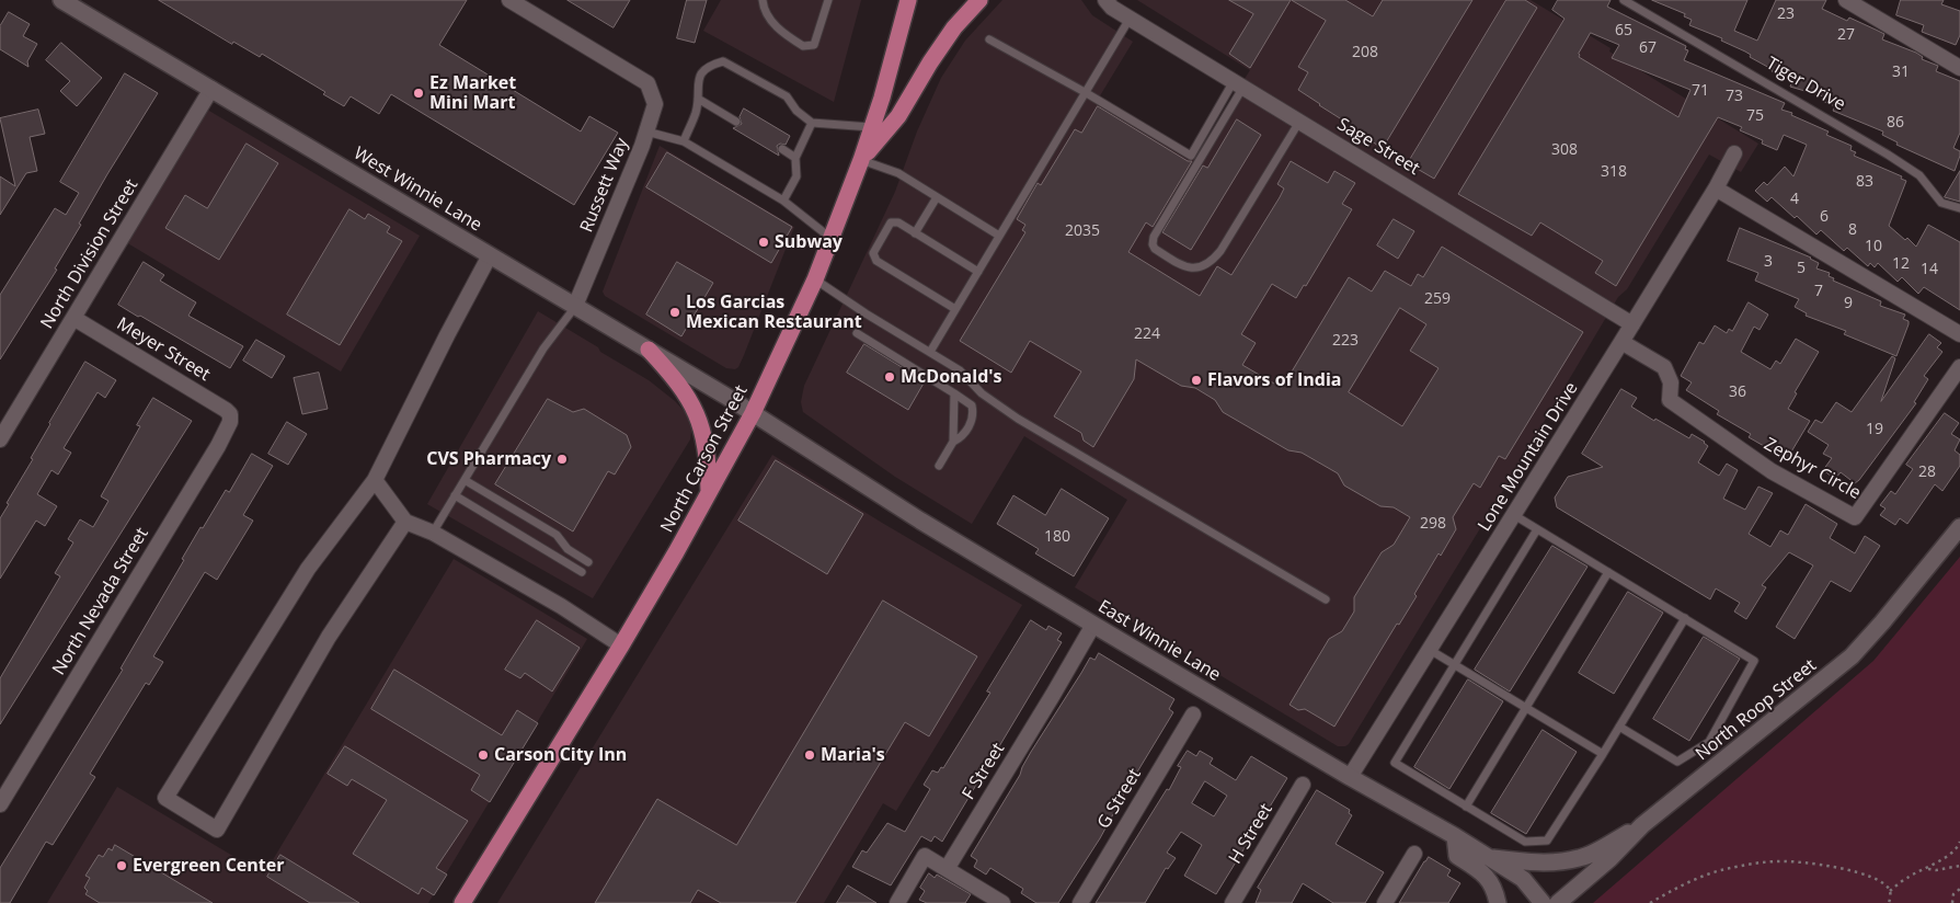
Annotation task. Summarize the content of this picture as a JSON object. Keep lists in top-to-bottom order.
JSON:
{
  "streets": {
    "main road": ["North Carson Street"],
    "street": [
      "Sage Street",
      "Russett Way",
      "West Winnie Lane",
      "North Division Street",
      "Meyer Street",
      "Lone Mountain Drive",
      "Zephyr Circle",
      "North Nevada Street",
      "East Winnie Lane",
      "North Roop Street",
      "F Street",
      "G Street",
      "H Street"
    ],
    "lane": ["Tiger Drive"]
  },
  "crossings": [
    ["Sage Street", "Lone Mountain Drive"],
    ["Russett Way", "West Winnie Lane"],
    ["West Winnie Lane", "North Division Street"],
    ["West Winnie Lane", "North Carson Street"],
    ["West Winnie Lane", "East Winnie Lane"],
    ["North Division Street", "Meyer Street"],
    ["Meyer Street", "North Nevada Street"],
    ["Lone Mountain Drive", "Zephyr Circle"],
    ["Lone Mountain Drive", "East Winnie Lane"],
    ["North Carson Street", "East Winnie Lane"],
    ["East Winnie Lane", "F Street"]
  ],
  "places": [
    "Ez Market Mini Mart",
    "Subway",
    "Los Garcias Mexican Restaurant",
    "McDonald's",
    "Flavors of India",
    "CVS Pharmacy",
    "Carson City Inn",
    "Maria's",
    "Evergreen Center"
  ],
  "house_numbers": [
    "23",
    "65",
    "27",
    "67",
    "208",
    "31",
    "71",
    "73",
    "75",
    "86",
    "308",
    "318",
    "83",
    "4",
    "6",
    "8",
    "2035",
    "10",
    "3",
    "12",
    "5",
    "14",
    "7",
    "259",
    "9",
    "224",
    "223",
    "36",
    "19",
    "28",
    "298",
    "180"
  ]
}
